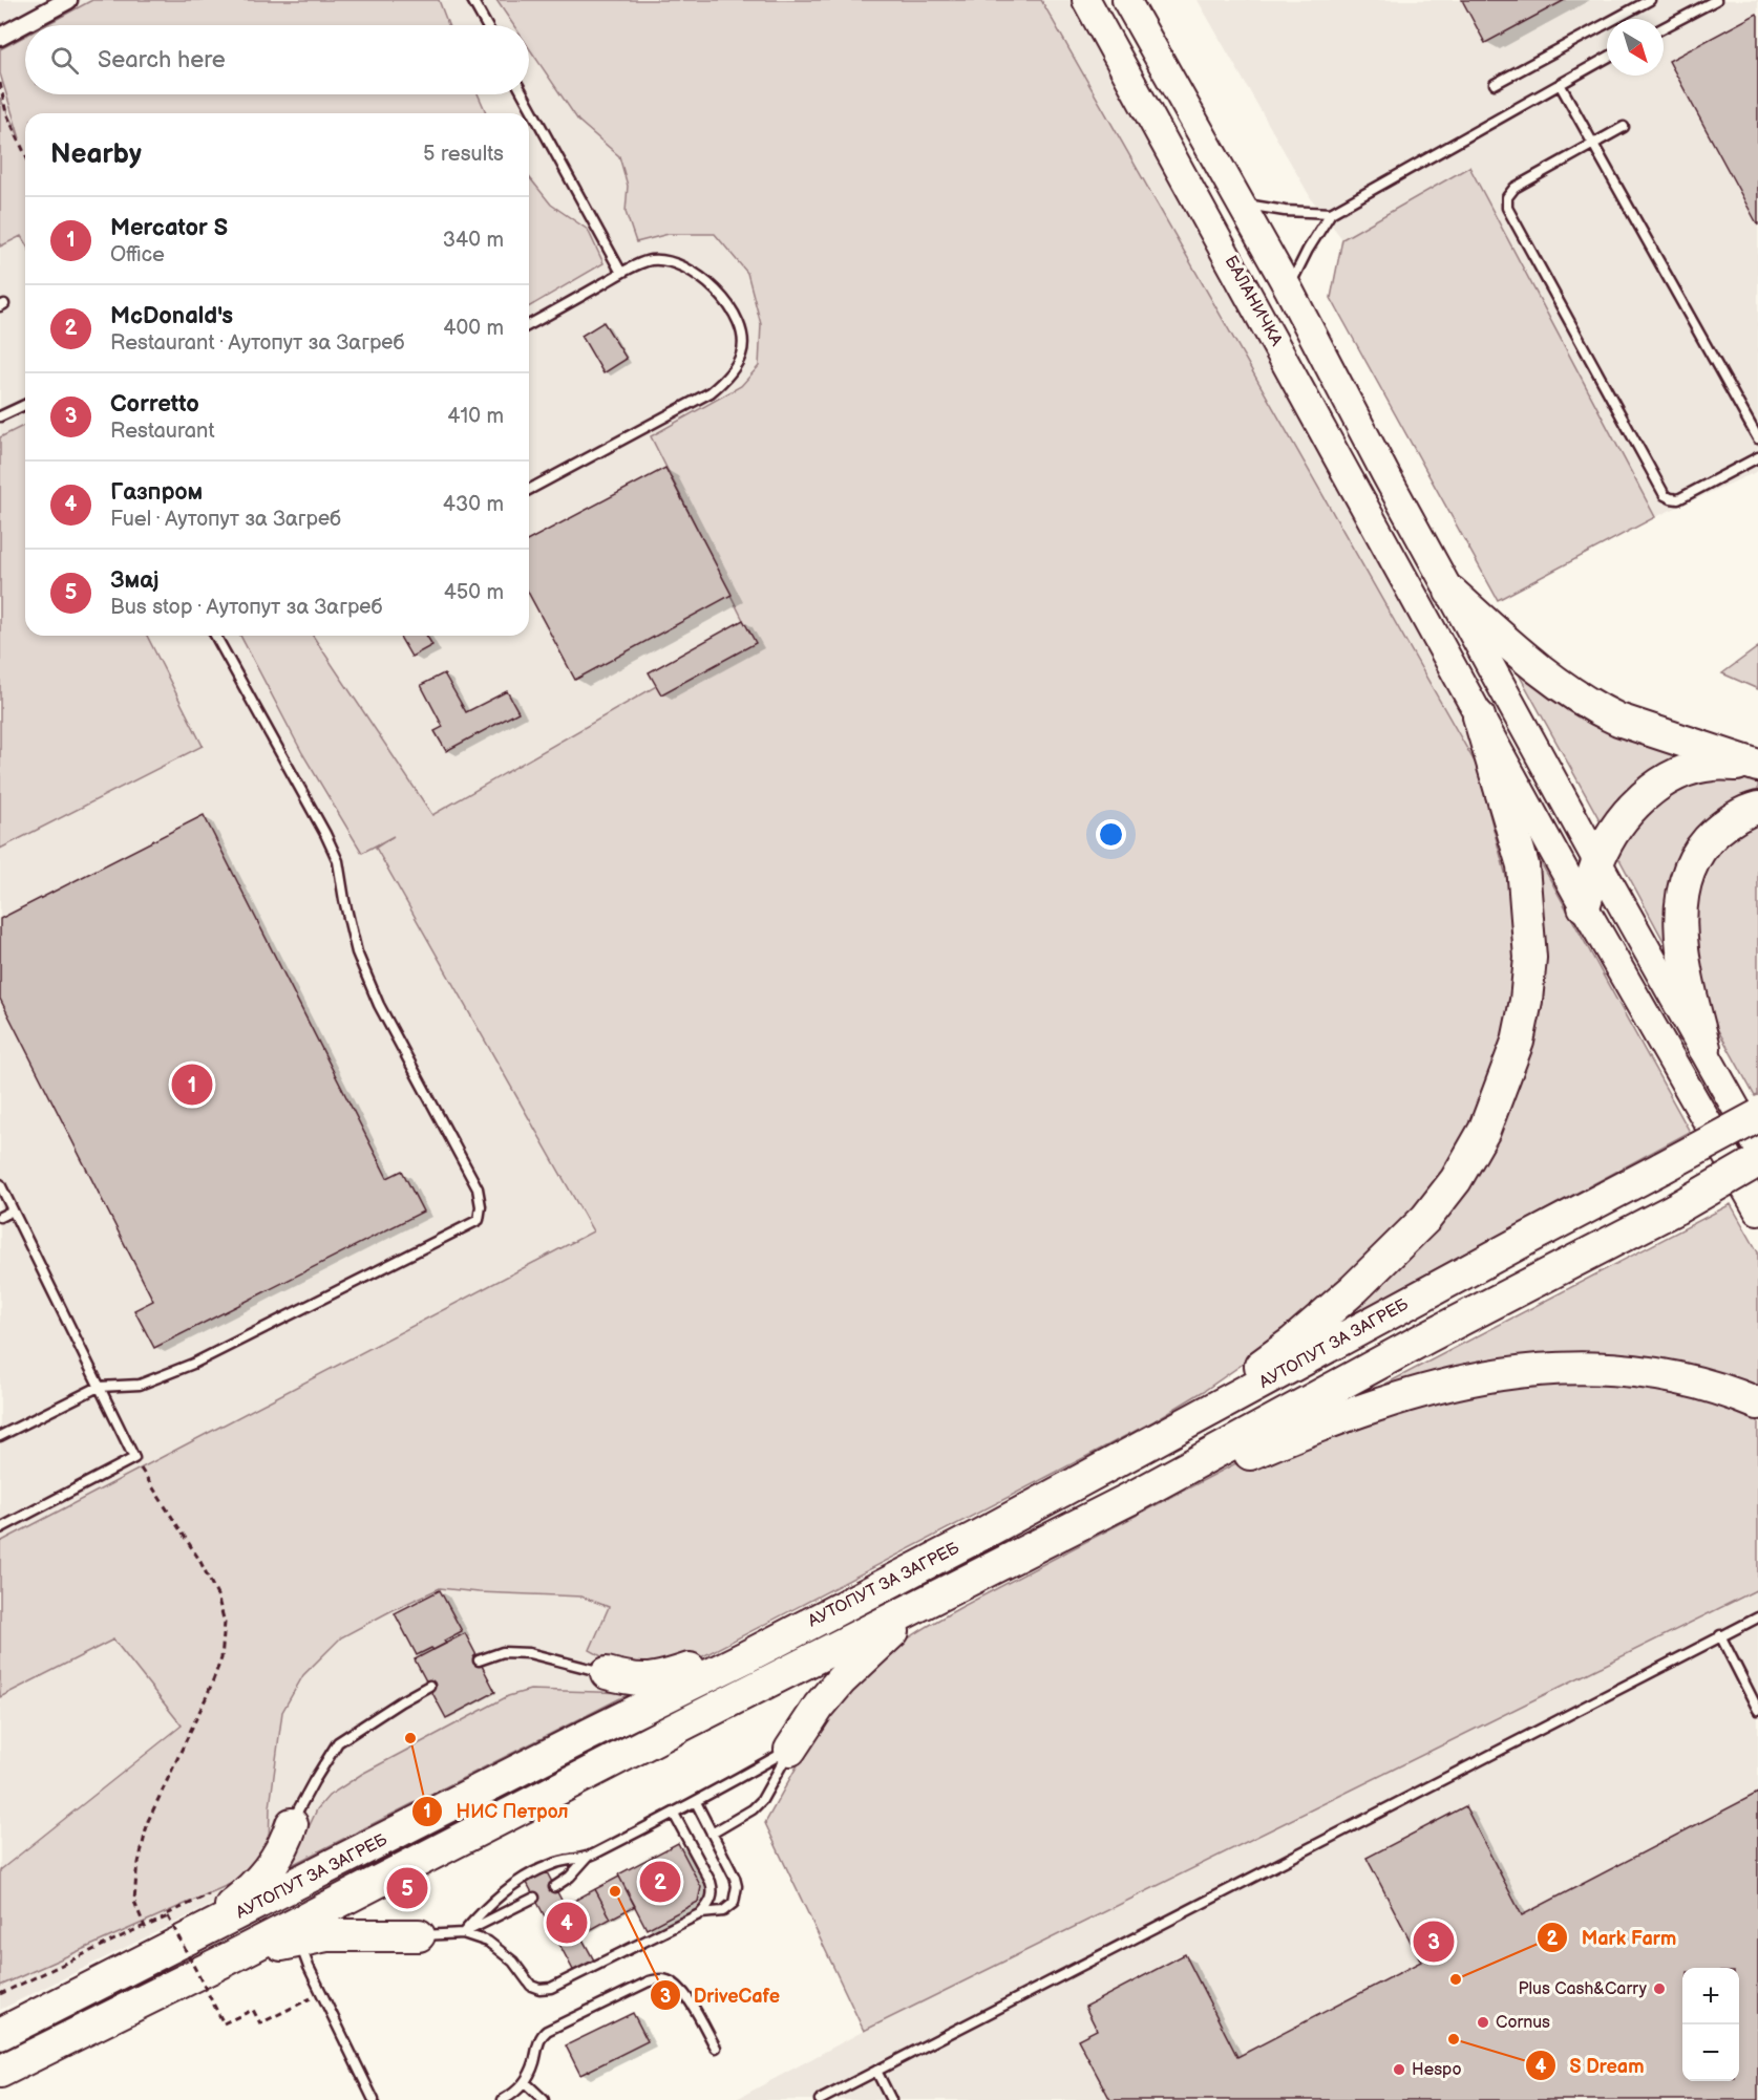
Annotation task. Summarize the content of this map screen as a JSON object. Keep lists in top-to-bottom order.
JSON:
{
  "streets": {
    "highway": ["АУТОПУТ ЗА ЗАГРЕБ"],
    "main road": ["БАЛАНИЧКА"]
  },
  "crossings": [
    ["БАЛАНИЧКА", "АУТОПУТ ЗА ЗАГРЕБ"]
  ],
  "places": [
    "НИС Петрол",
    "DriveCafe",
    "Mark Farm",
    "Plus Cash&Carry",
    "Cornus",
    "S Dream",
    "Hespo"
  ],
  "north": "bottom right",
  "page": {
    "search": "Search here",
    "heading": ["Nearby", "5 results"],
    "list": [
      {
        "mark": "1",
        "name": "Mercator S",
        "note": "Office",
        "value": "340 m"
      },
      {
        "mark": "2",
        "name": "McDonald's",
        "note": "Restaurant · Аутопут за Загреб",
        "value": "400 m"
      },
      {
        "mark": "3",
        "name": "Corretto",
        "note": "Restaurant",
        "value": "410 m"
      },
      {
        "mark": "4",
        "name": "Газпром",
        "note": "Fuel · Аутопут за Загреб",
        "value": "430 m"
      },
      {
        "mark": "5",
        "name": "Змај",
        "note": "Bus stop · Аутопут за Загреб",
        "value": "450 m"
      }
    ],
    "pins": [
      "1",
      "2",
      "5",
      "4",
      "3"
    ],
    "map_buttons": ["+", "−"]
  }
}
